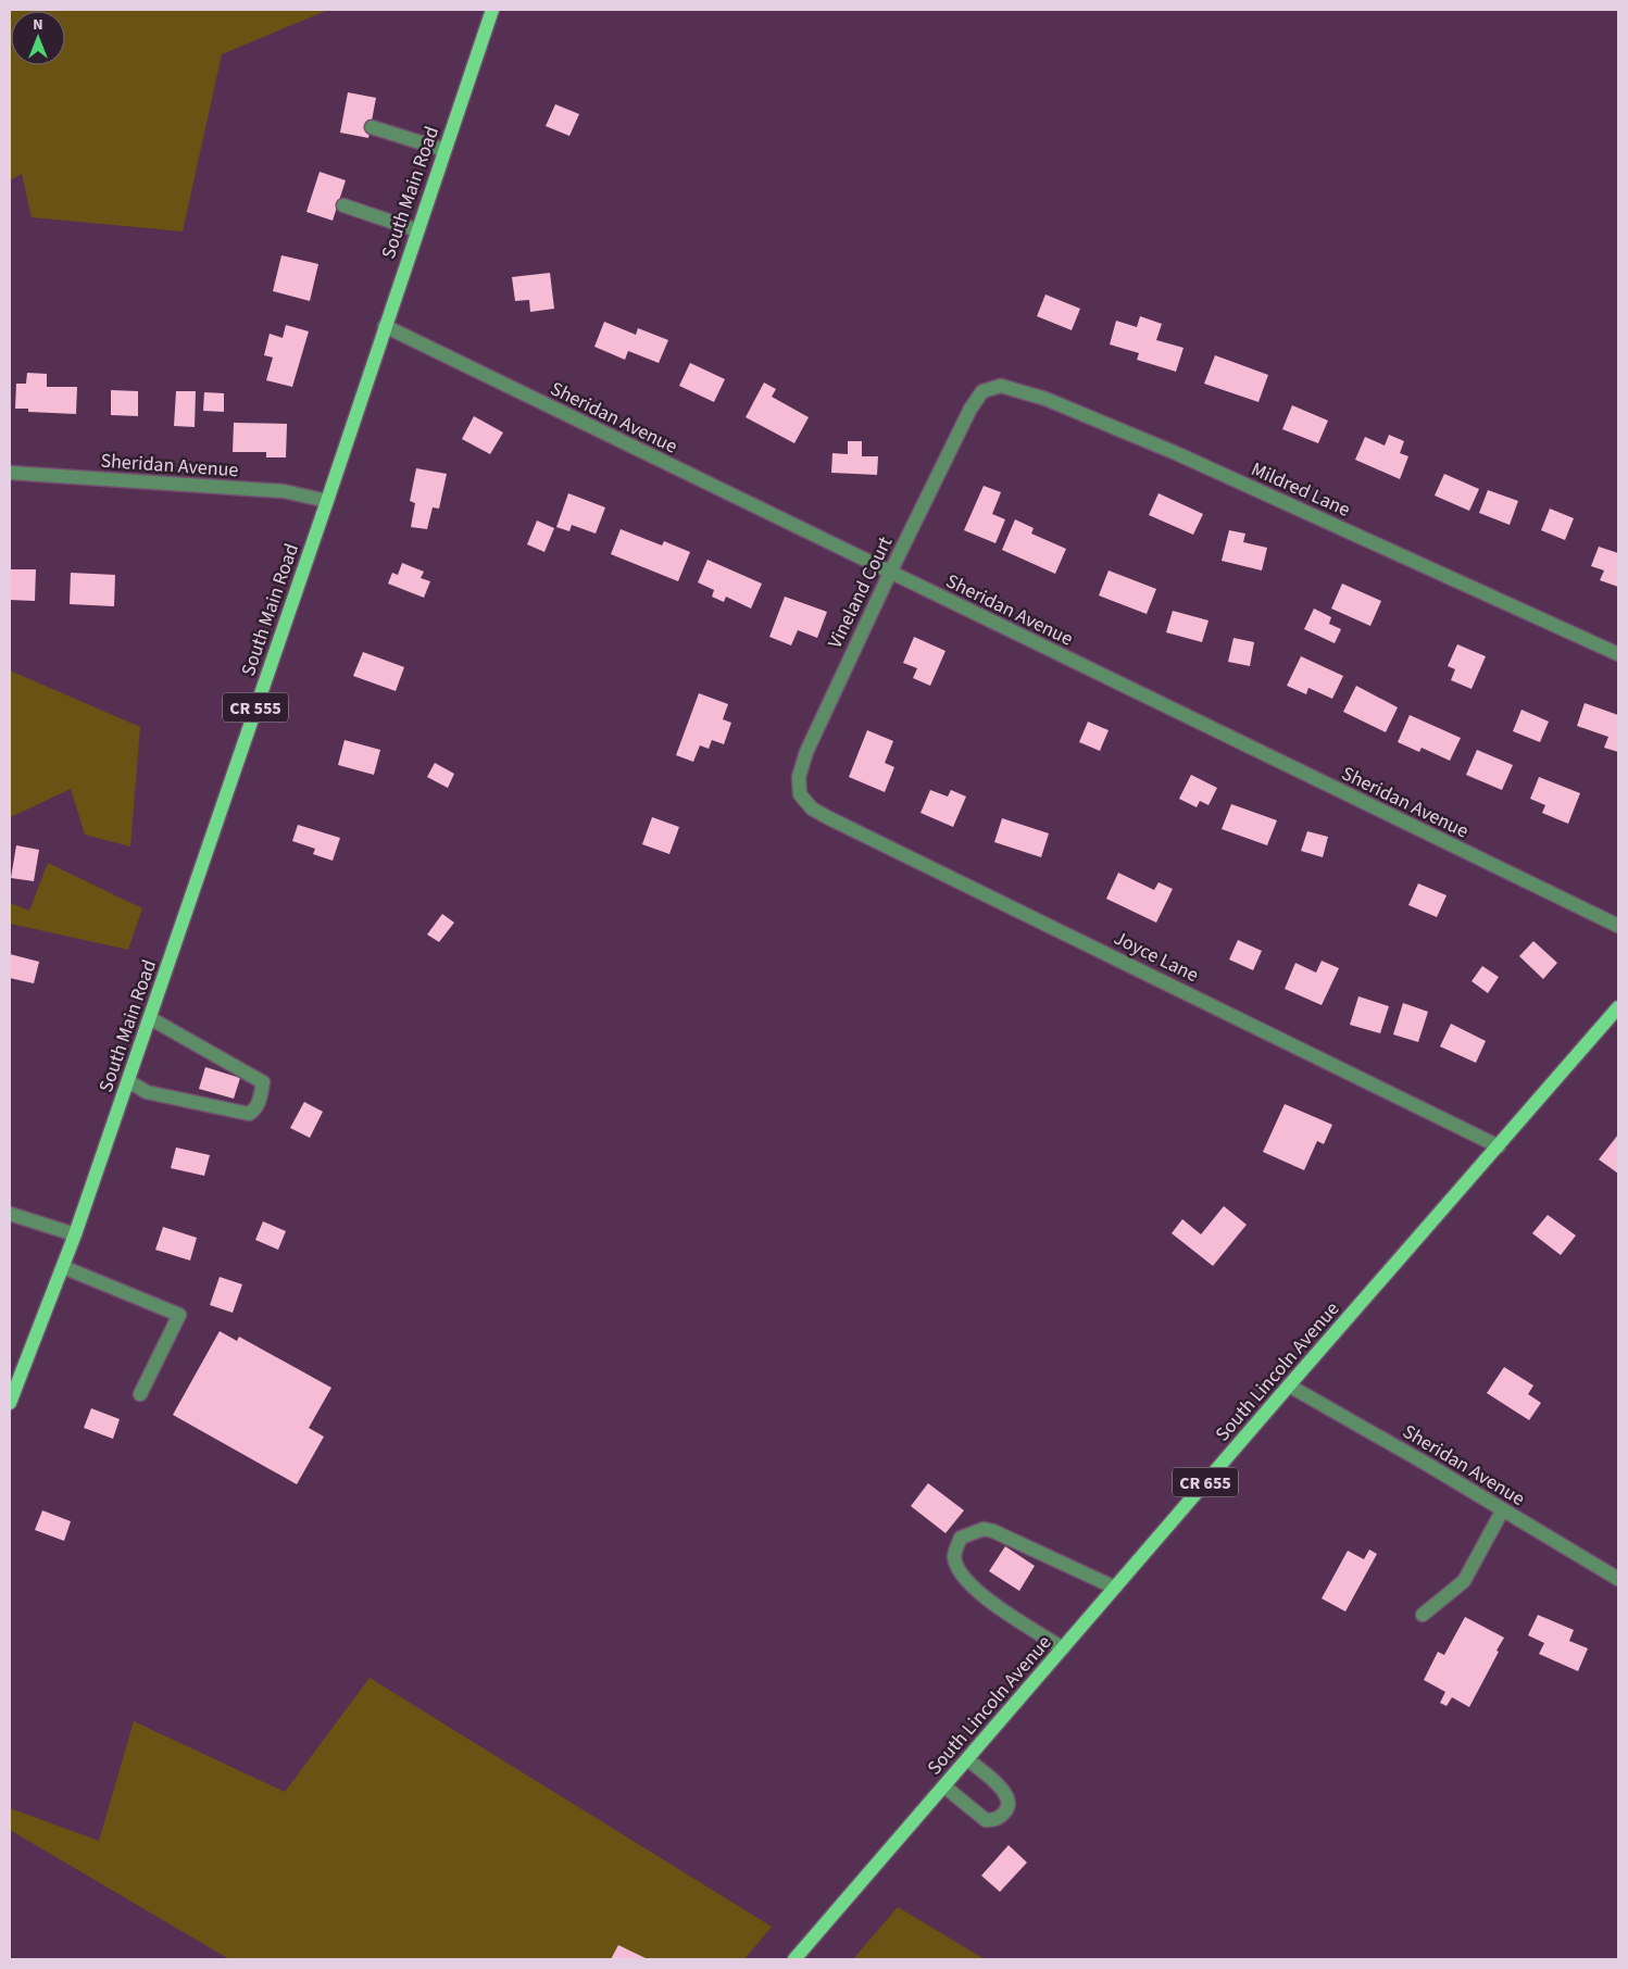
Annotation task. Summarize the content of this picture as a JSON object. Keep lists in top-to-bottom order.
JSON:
{
  "streets": {
    "main road": [
      "South Main Road",
      "CR 555",
      "South Lincoln Avenue",
      "CR 655"
    ],
    "street": [
      "Sheridan Avenue",
      "Mildred Lane",
      "Vineland Court",
      "Joyce Lane"
    ]
  },
  "crossings": [
    ["South Main Road", "Sheridan Avenue"],
    ["Sheridan Avenue", "Vineland Court"],
    ["Sheridan Avenue", "South Lincoln Avenue"],
    ["Mildred Lane", "Vineland Court"],
    ["Vineland Court", "Joyce Lane"],
    ["Joyce Lane", "South Lincoln Avenue"]
  ],
  "north": "top"
}
